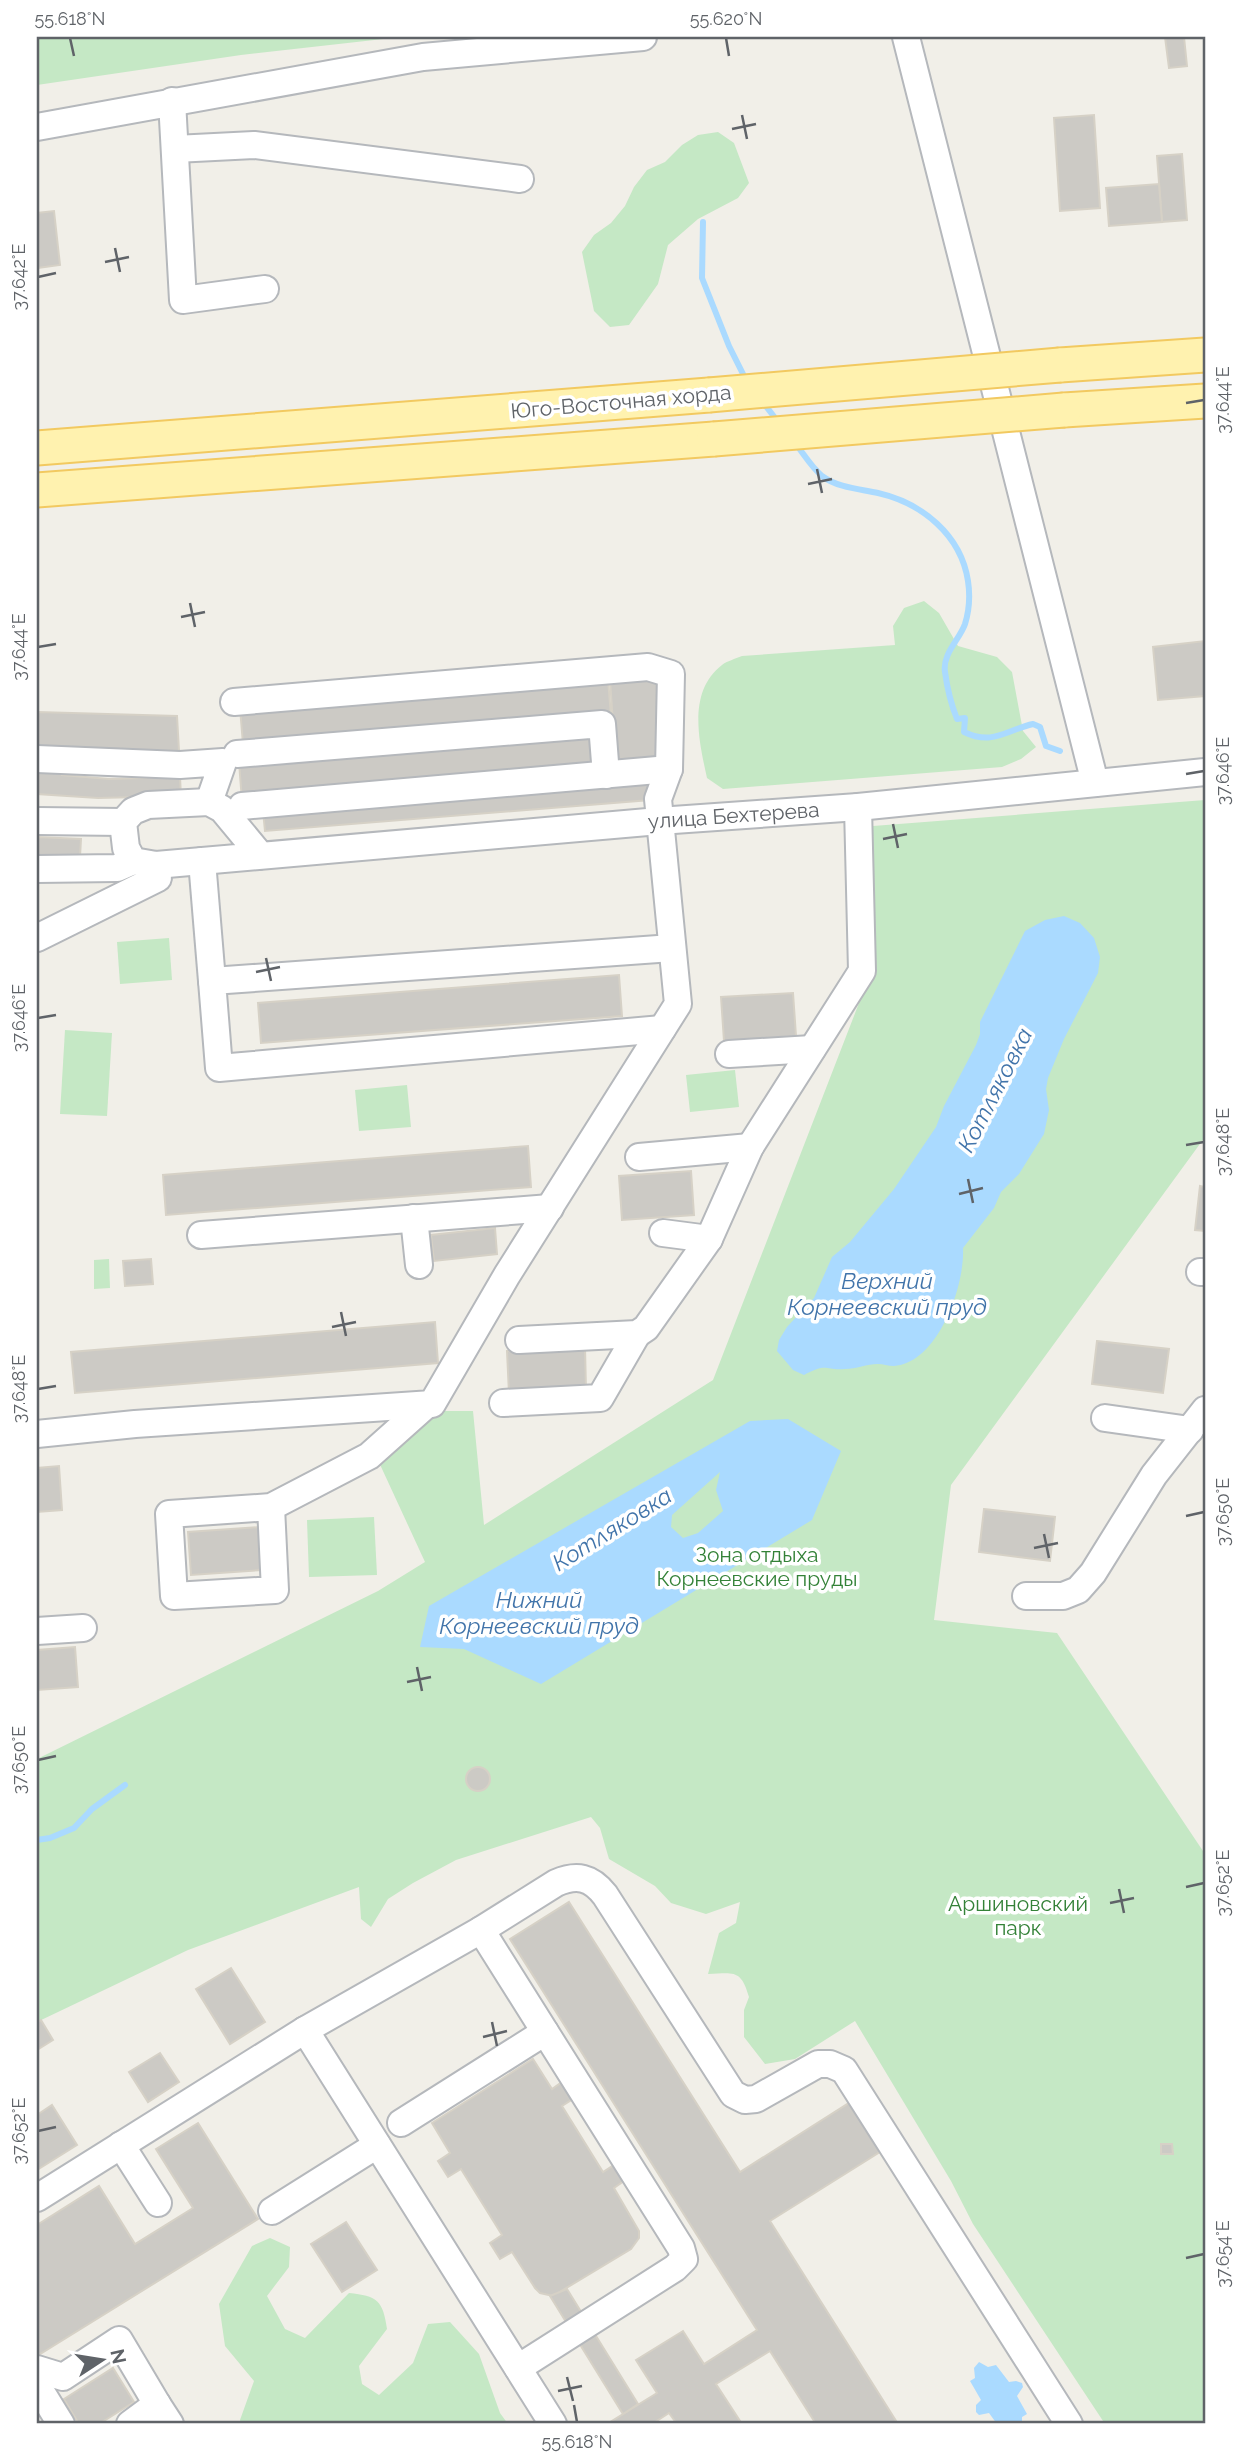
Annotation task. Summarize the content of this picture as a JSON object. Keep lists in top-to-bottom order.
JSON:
{
  "streets": {
    "main road": ["Юго-Восточная хорда"],
    "street": ["улица Бехтерева"]
  },
  "water": ["Котляковка", "Верхний Корнеевский пруд", "Нижний Корнеевский пруд"],
  "parks": ["Зона отдыха Корнеевские пруды", "Аршиновский парк"],
  "north": "right",
  "coordinates": [
    "55.618°N",
    "55.620°N",
    "37.642°E",
    "37.644°E",
    "37.646°E",
    "37.648°E",
    "37.650°E",
    "37.652°E",
    "37.654°E"
  ]
}
